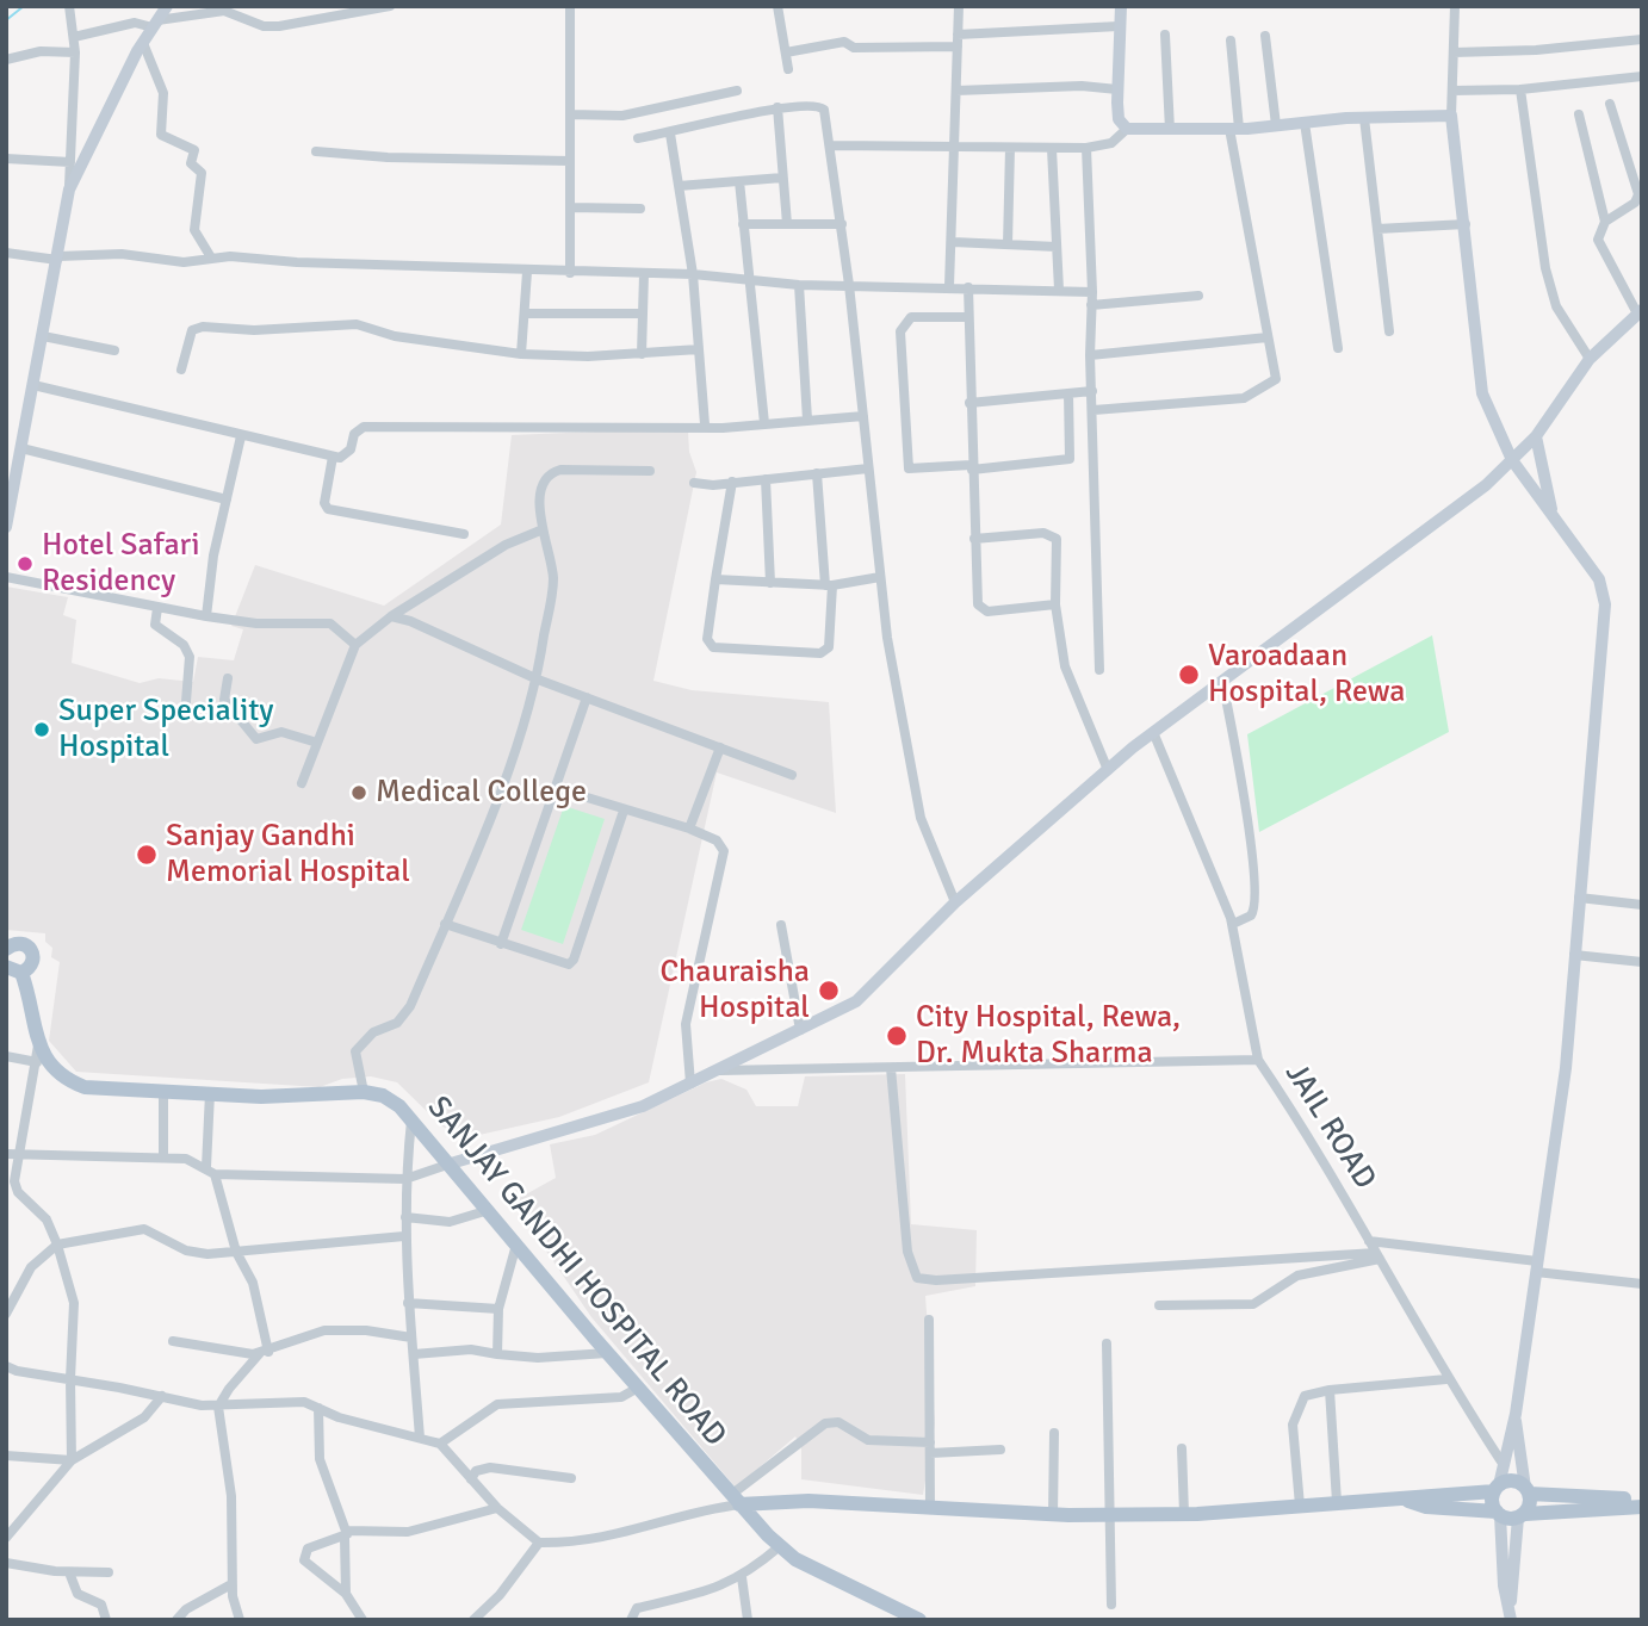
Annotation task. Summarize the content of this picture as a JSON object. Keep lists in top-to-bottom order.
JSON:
{
  "streets": {
    "main road": ["SANJAY GANDHI HOSPITAL ROAD"],
    "street": ["JAIL ROAD"]
  },
  "places": [
    "Hotel Safari Residency",
    "Varoadaan Hospital, Rewa",
    "Super Speciality Hospital",
    "Medical College",
    "Sanjay Gandhi Memorial Hospital",
    "Chauraisha Hospital",
    "City Hospital, Rewa, Dr. Mukta Sharma"
  ]
}
